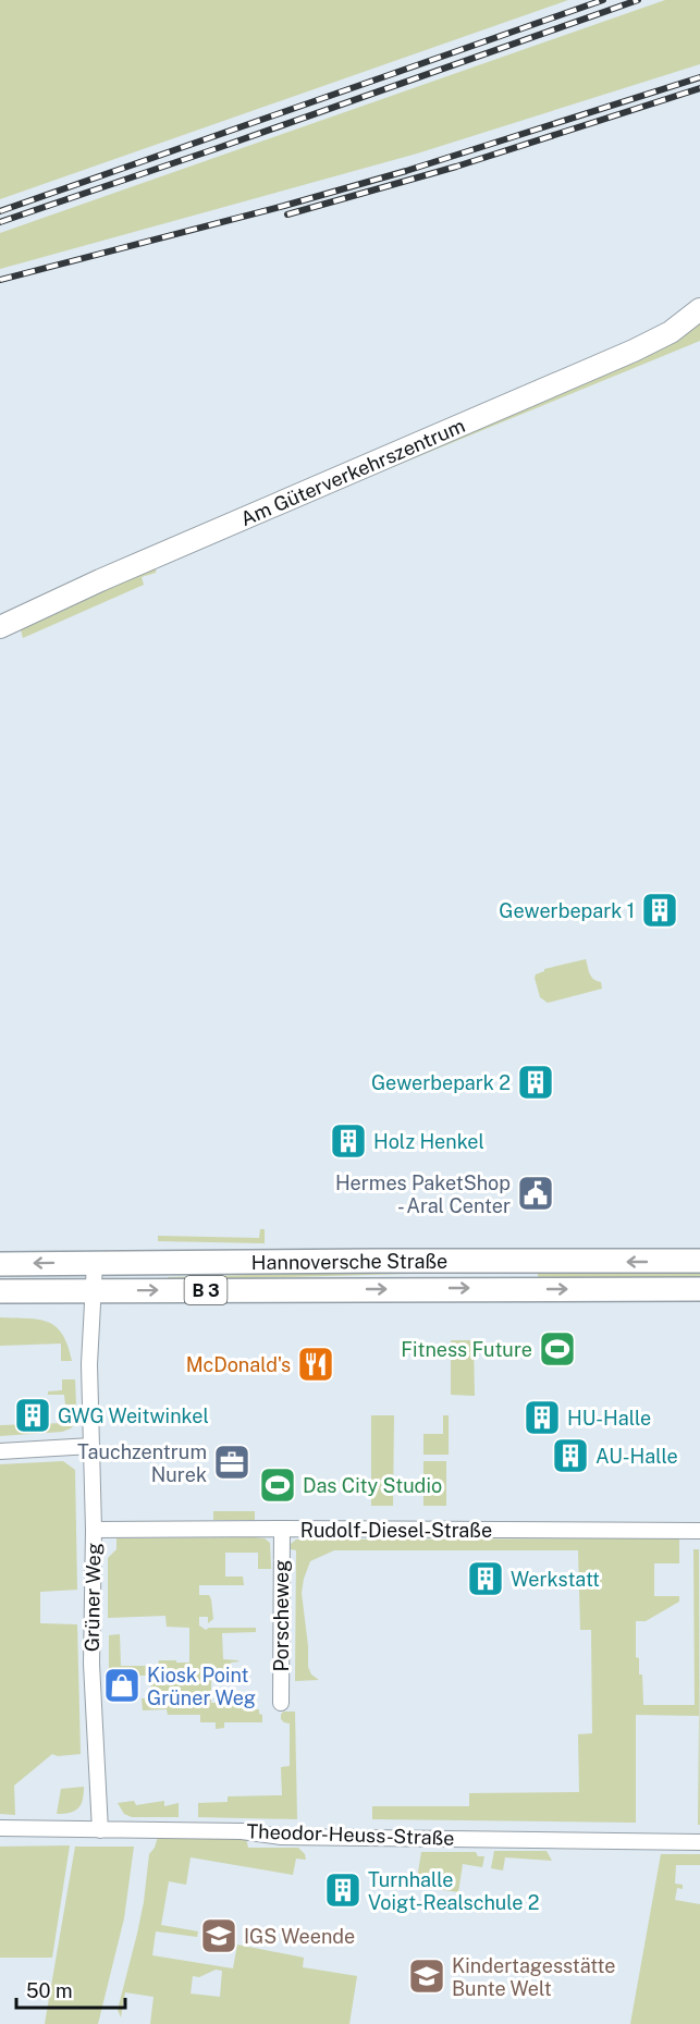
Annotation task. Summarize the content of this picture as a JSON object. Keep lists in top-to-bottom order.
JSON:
{
  "streets": {
    "main road": ["Hannoversche Straße", "B 3"],
    "street": [
      "Am Güterverkehrszentrum",
      "Rudolf-Diesel-Straße",
      "Grüner Weg",
      "Porscheweg",
      "Theodor-Heuss-Straße"
    ]
  },
  "crossings": [
    ["Hannoversche Straße", "Grüner Weg"],
    ["Rudolf-Diesel-Straße", "Grüner Weg"],
    ["Rudolf-Diesel-Straße", "Porscheweg"],
    ["Grüner Weg", "Theodor-Heuss-Straße"]
  ],
  "places": {
    "building": [
      "Gewerbepark 1",
      "Gewerbepark 2",
      "Holz Henkel",
      "GWG Weitwinkel",
      "HU-Halle",
      "AU-Halle",
      "Werkstatt",
      "Turnhalle Voigt-Realschule 2"
    ],
    "public building": ["Hermes PaketShop - Aral Center"],
    "sports": ["Fitness Future", "Das City Studio"],
    "restaurant": ["McDonald's"],
    "office": ["Tauchzentrum Nurek"],
    "shop": ["Kiosk Point Grüner Weg"],
    "school or university": ["IGS Weende", "Kindertagesstätte Bunte Welt"]
  },
  "scale_bar": "50 m"
}
